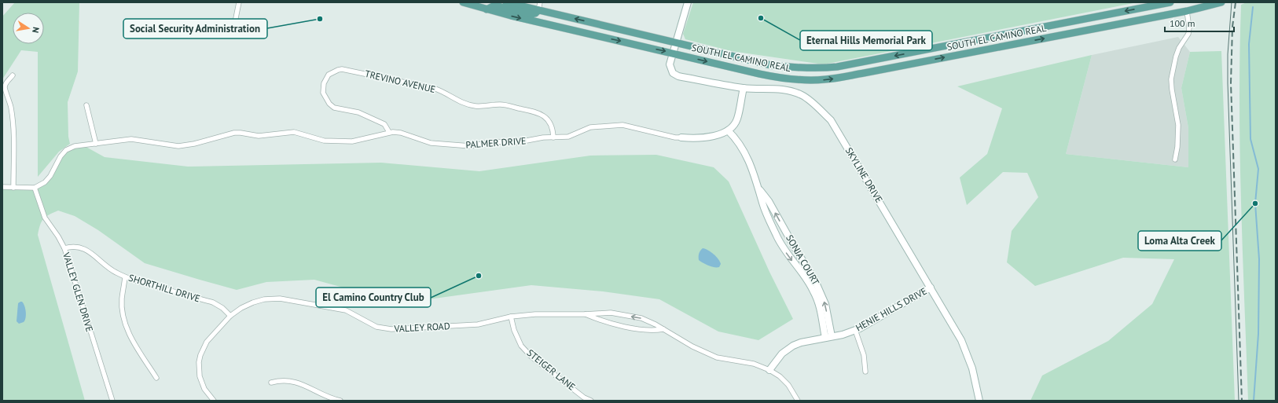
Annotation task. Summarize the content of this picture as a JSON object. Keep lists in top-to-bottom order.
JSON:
{
  "streets": {
    "main road": ["SOUTH EL CAMINO REAL"],
    "street": [
      "TREVINO AVENUE",
      "PALMER DRIVE",
      "SKYLINE DRIVE",
      "SONJA COURT",
      "SHORTHILL DRIVE",
      "VALLEY GLEN DRIVE",
      "HENIE HILLS DRIVE",
      "VALLEY ROAD",
      "STEIGER LANE"
    ]
  },
  "crossings": [
    ["SOUTH EL CAMINO REAL", "SKYLINE DRIVE"],
    ["TREVINO AVENUE", "PALMER DRIVE"],
    ["PALMER DRIVE", "SONJA COURT"],
    ["PALMER DRIVE", "VALLEY GLEN DRIVE"],
    ["SKYLINE DRIVE", "HENIE HILLS DRIVE"],
    ["SONJA COURT", "HENIE HILLS DRIVE"],
    ["SHORTHILL DRIVE", "VALLEY GLEN DRIVE"],
    ["SHORTHILL DRIVE", "VALLEY ROAD"],
    ["HENIE HILLS DRIVE", "VALLEY ROAD"],
    ["VALLEY ROAD", "STEIGER LANE"]
  ],
  "places": [
    "Eternal Hills Memorial Park",
    "Social Security Administration",
    "Loma Alta Creek",
    "El Camino Country Club"
  ],
  "scale_bar": "100 m",
  "north": "right"
}
